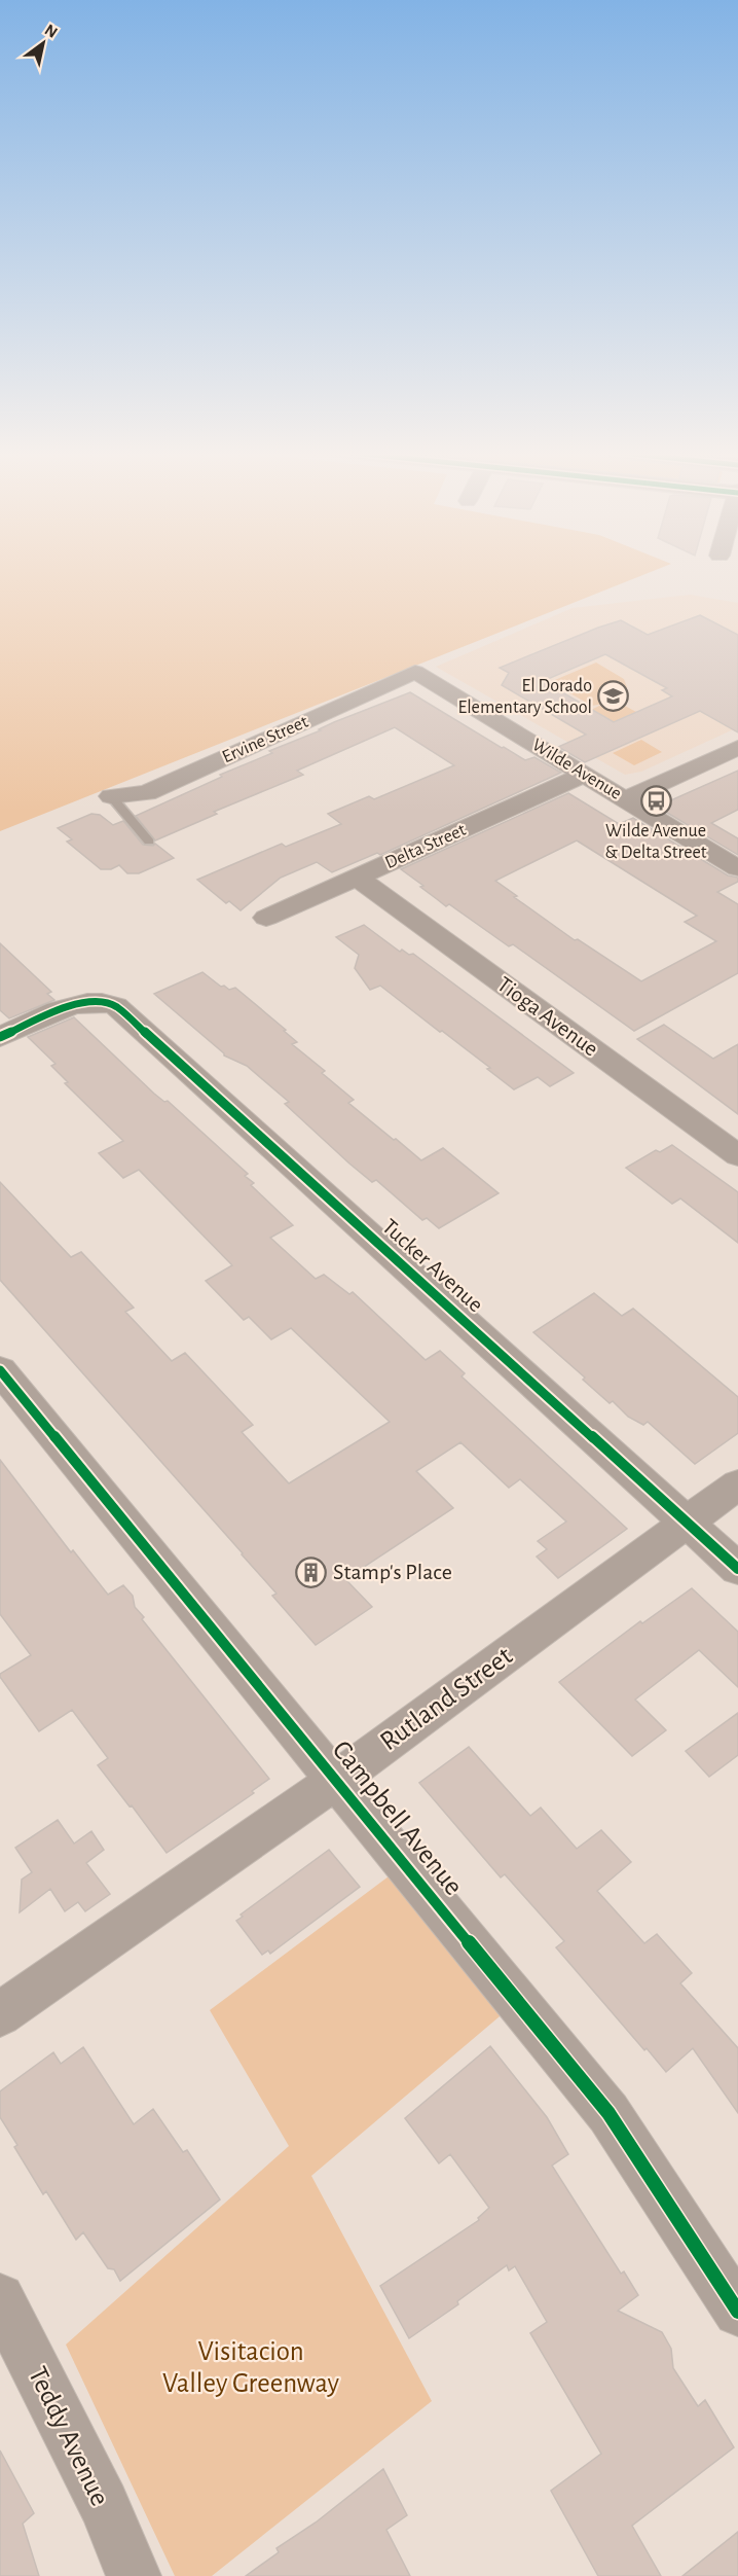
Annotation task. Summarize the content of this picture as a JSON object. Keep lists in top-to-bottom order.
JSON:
{
  "streets": {
    "street": [
      "Ervine Street",
      "Wilde Avenue",
      "Delta Street",
      "Tioga Avenue",
      "Tucker Avenue",
      "Rutland Street",
      "Campbell Avenue",
      "Teddy Avenue"
    ]
  },
  "crossings": [
    ["Ervine Street", "Wilde Avenue"],
    ["Wilde Avenue", "Delta Street"],
    ["Delta Street", "Tioga Avenue"],
    ["Tucker Avenue", "Rutland Street"],
    ["Rutland Street", "Campbell Avenue"]
  ],
  "parks": ["Visitacion Valley Greenway"],
  "places": {
    "school or university": ["El Dorado Elementary School"],
    "bus stop": ["Wilde Avenue & Delta Street"],
    "building": ["Stamp's Place"]
  },
  "north": "top right"
}
